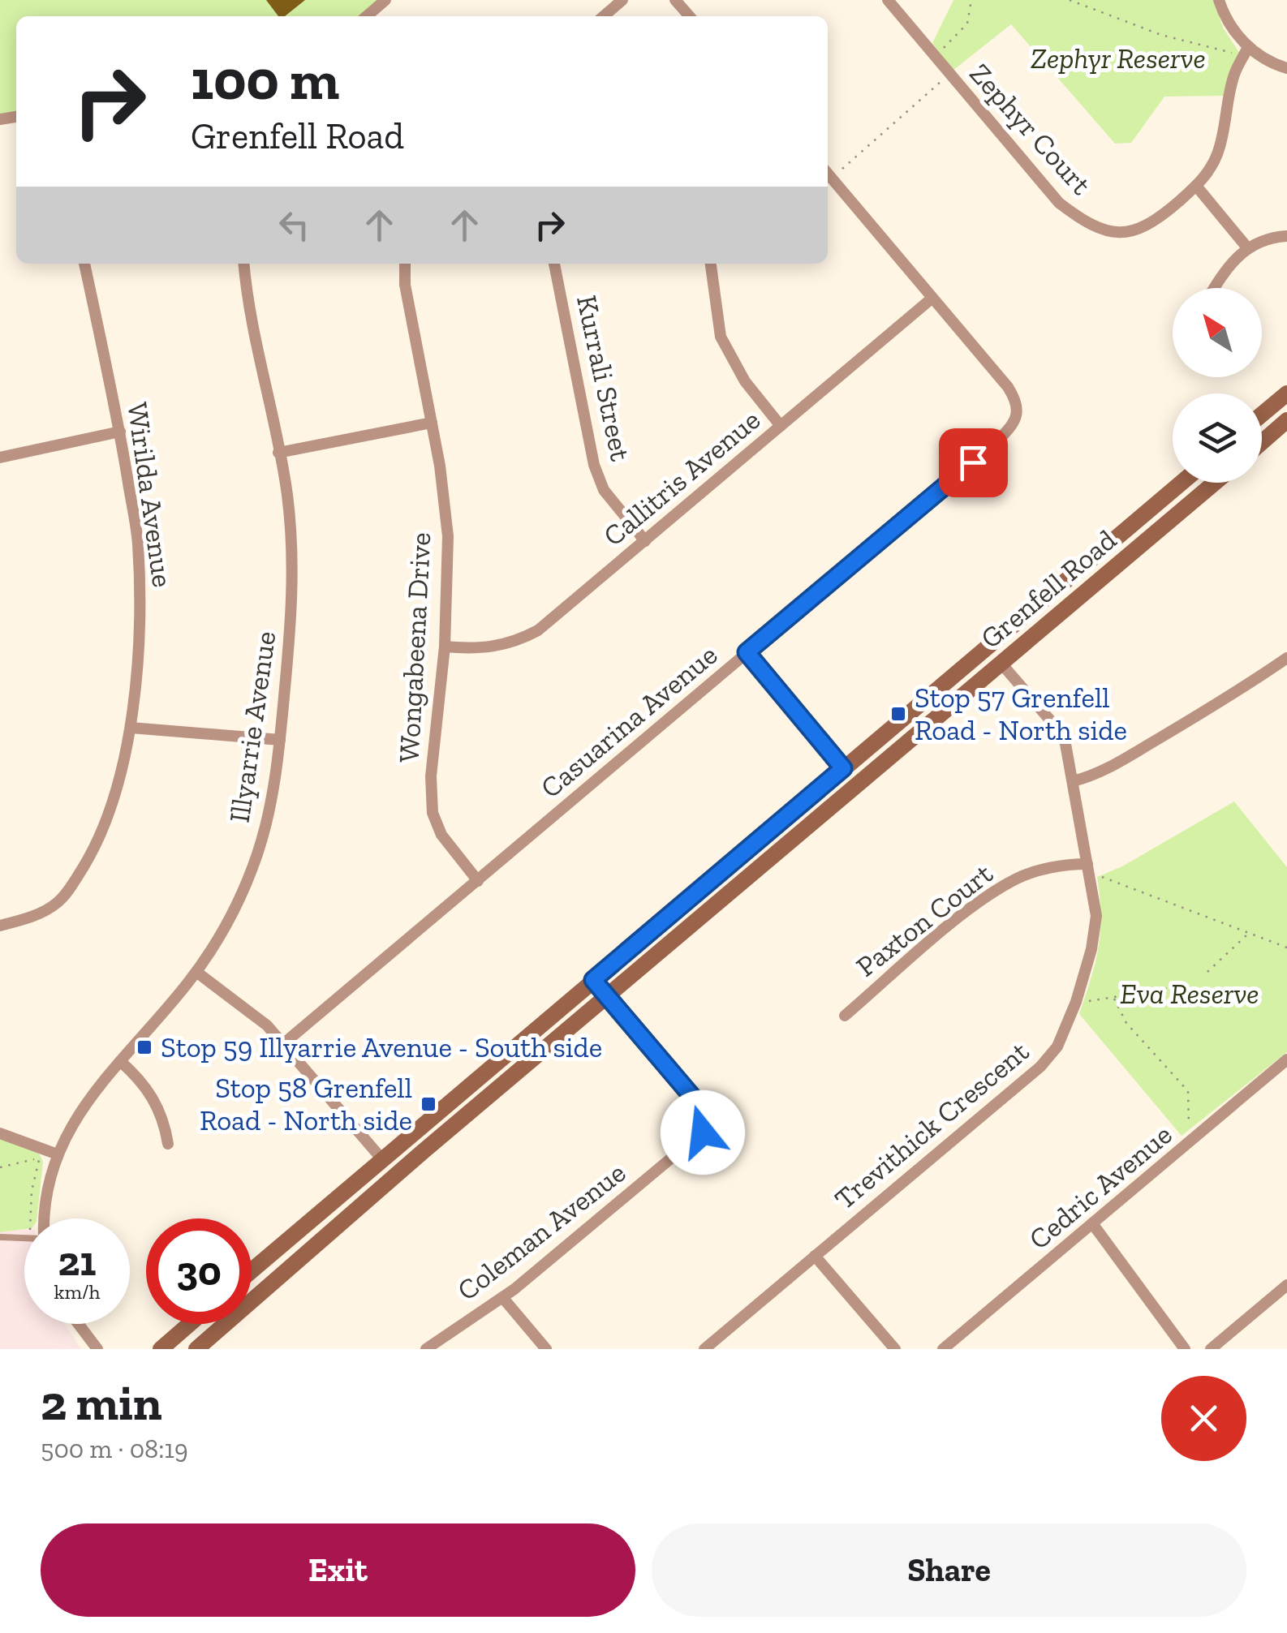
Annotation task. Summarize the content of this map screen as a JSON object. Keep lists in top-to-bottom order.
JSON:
{
  "streets": {
    "main road": ["Grenfell Road"],
    "street": [
      "Zephyr Court",
      "Kurrali Street",
      "Callitris Avenue",
      "Wirilda Avenue",
      "Wongabeena Drive",
      "Casuarina Avenue",
      "Illyarrie Avenue",
      "Paxton Court",
      "Trevithick Crescent",
      "Cedric Avenue",
      "Coleman Avenue"
    ]
  },
  "crossings": [
    ["Kurrali Street", "Callitris Avenue"],
    ["Callitris Avenue", "Wongabeena Drive"],
    ["Callitris Avenue", "Casuarina Avenue"],
    ["Grenfell Road", "Trevithick Crescent"],
    ["Grenfell Road", "Coleman Avenue"],
    ["Wongabeena Drive", "Casuarina Avenue"],
    ["Paxton Court", "Trevithick Crescent"]
  ],
  "parks": ["Zephyr Reserve", "Eva Reserve"],
  "places": {
    "transit": ["Stop 57 Grenfell Road - North side", "Stop 59 Illyarrie Avenue - South side", "Stop 58 Grenfell Road - North side"]
  },
  "north": "top left",
  "page": {
    "turn": ["100 m", "Grenfell Road"],
    "speed": "21 km/h",
    "limit": "30",
    "heading": ["2 min", "500 m · 08:19"],
    "buttons": ["Exit", "Share"]
  }
}
